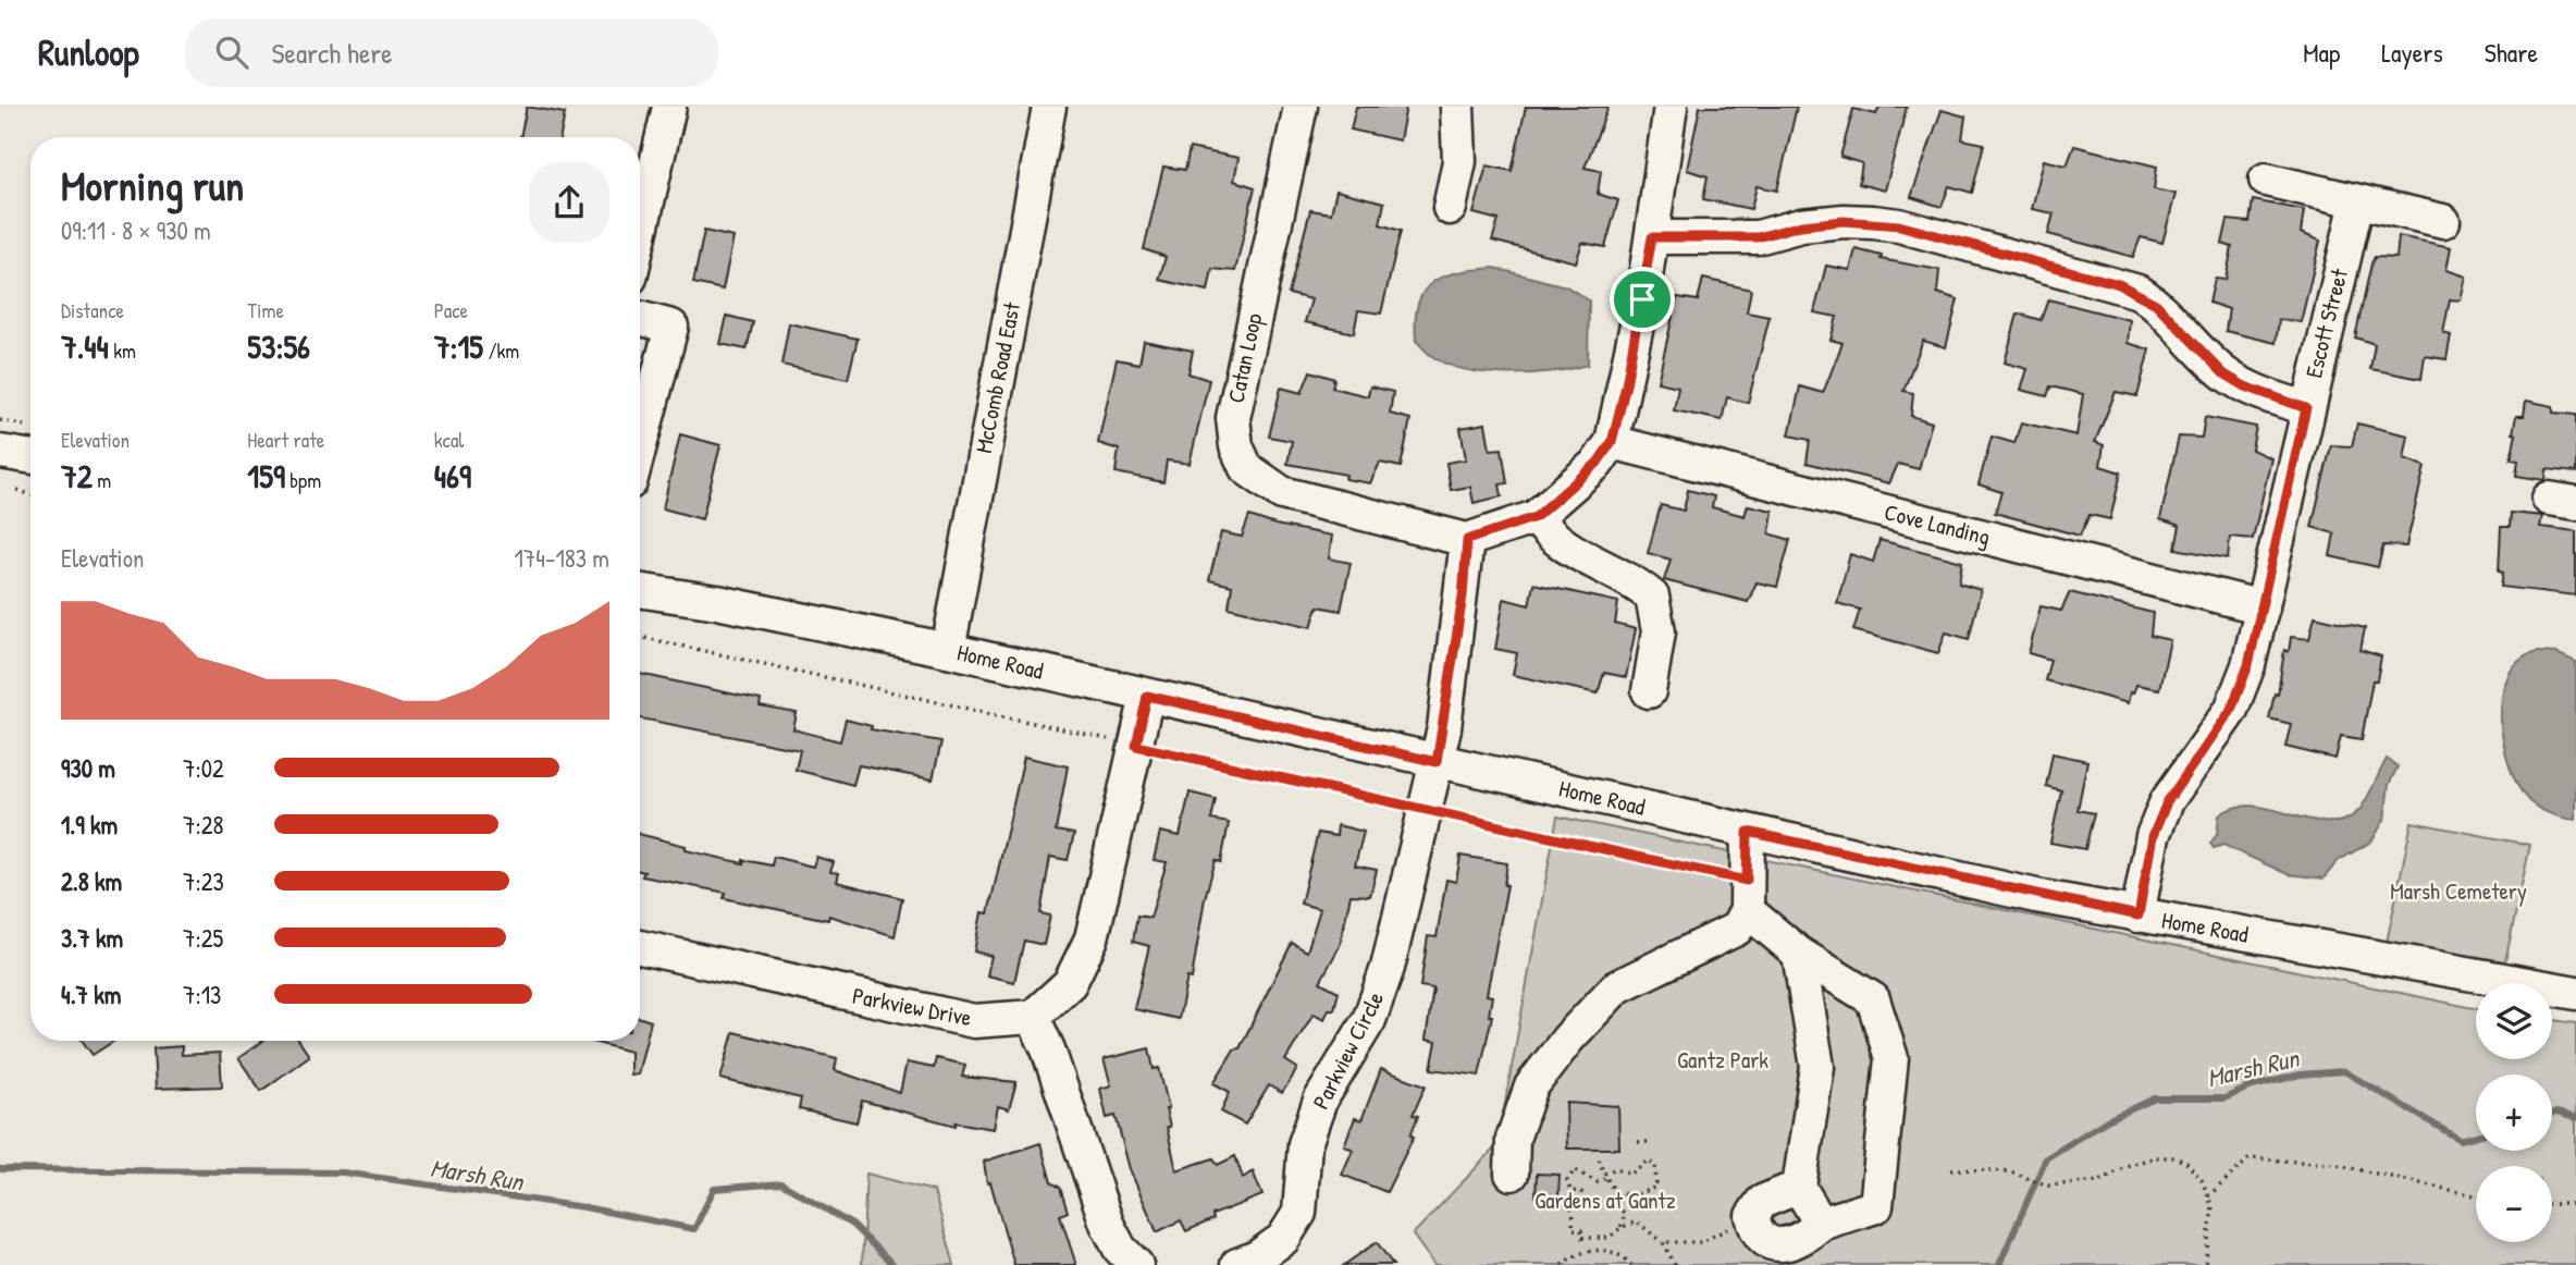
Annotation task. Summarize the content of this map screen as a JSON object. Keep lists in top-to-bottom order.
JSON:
{
  "streets": {
    "street": [
      "Escott Street",
      "Catan Loop",
      "McComb Road East",
      "Cove Landing",
      "Home Road",
      "Parkview Drive",
      "Parkview Circle"
    ]
  },
  "crossings": [
    ["Escott Street", "Cove Landing"],
    ["Escott Street", "Home Road"],
    ["Catan Loop", "Parkview Circle"],
    ["McComb Road East", "Home Road"],
    ["Home Road", "Parkview Circle"]
  ],
  "water": ["Marsh Run"],
  "parks": ["Marsh Cemetery", "Gantz Park", "Gardens at Gantz"],
  "page": {
    "header": "Runloop",
    "search": "Search here",
    "nav": ["Map", "Layers", "Share"],
    "heading": ["Morning run", "09:11 · 8 × 930 m"],
    "stats": [
      ["Distance", "7.44 km"],
      ["Time", "53:56"],
      ["Pace", "7:15 /km"],
      ["Elevation", "72 m"],
      ["Heart rate", "159 bpm"],
      ["kcal", "469"]
    ],
    "chart": ["Elevation", "174–183 m"],
    "list": [
      {
        "name": "930 m",
        "note": "7:02"
      },
      {
        "name": "1.9 km",
        "note": "7:28"
      },
      {
        "name": "2.8 km",
        "note": "7:23"
      },
      {
        "name": "3.7 km",
        "note": "7:25"
      },
      {
        "name": "4.7 km",
        "note": "7:13"
      }
    ],
    "map_buttons": ["+", "−"]
  }
}
